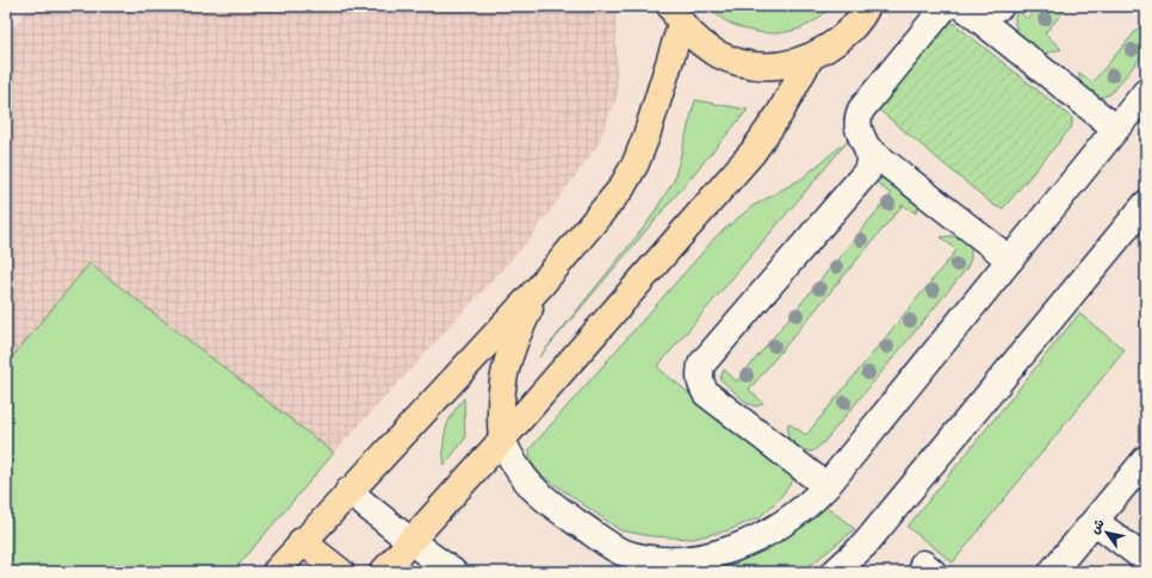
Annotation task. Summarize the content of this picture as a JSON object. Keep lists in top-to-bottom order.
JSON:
{
  "north": "top left"
}
